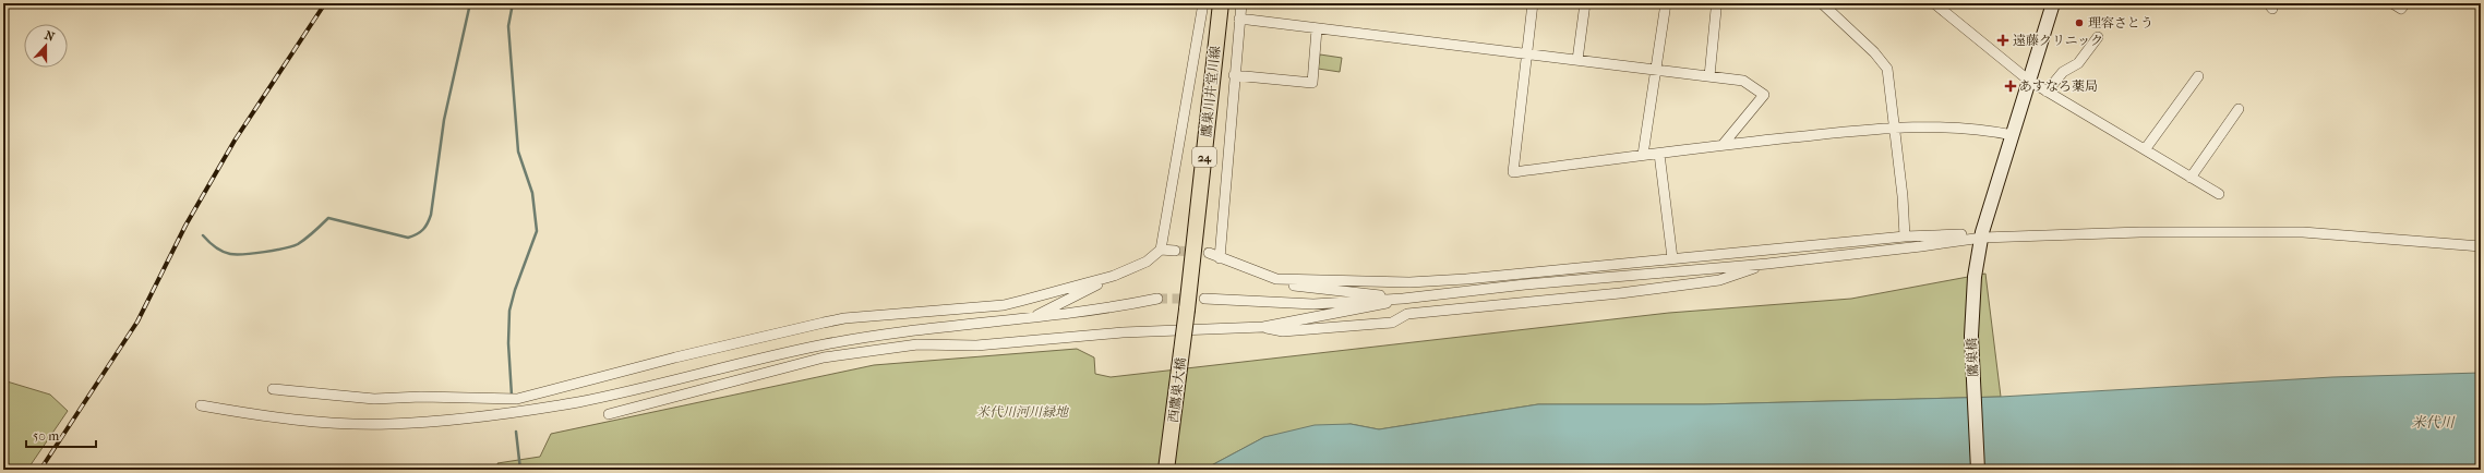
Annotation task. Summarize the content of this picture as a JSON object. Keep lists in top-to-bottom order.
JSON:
{
  "streets": {
    "main road": ["鷹巣川井堂川線", "24", "西鷹巣大橋"],
    "street": ["鷹巣橋"]
  },
  "crossings": [
    ["鷹巣川井堂川線", "西鷹巣大橋"]
  ],
  "water": ["米代川"],
  "parks": ["米代川河川緑地"],
  "places": {
    "other": ["理容さとう"],
    "health": ["遠藤クリニック", "あすなろ薬局"]
  },
  "scale_bar": "50 m",
  "north": "top"
}
